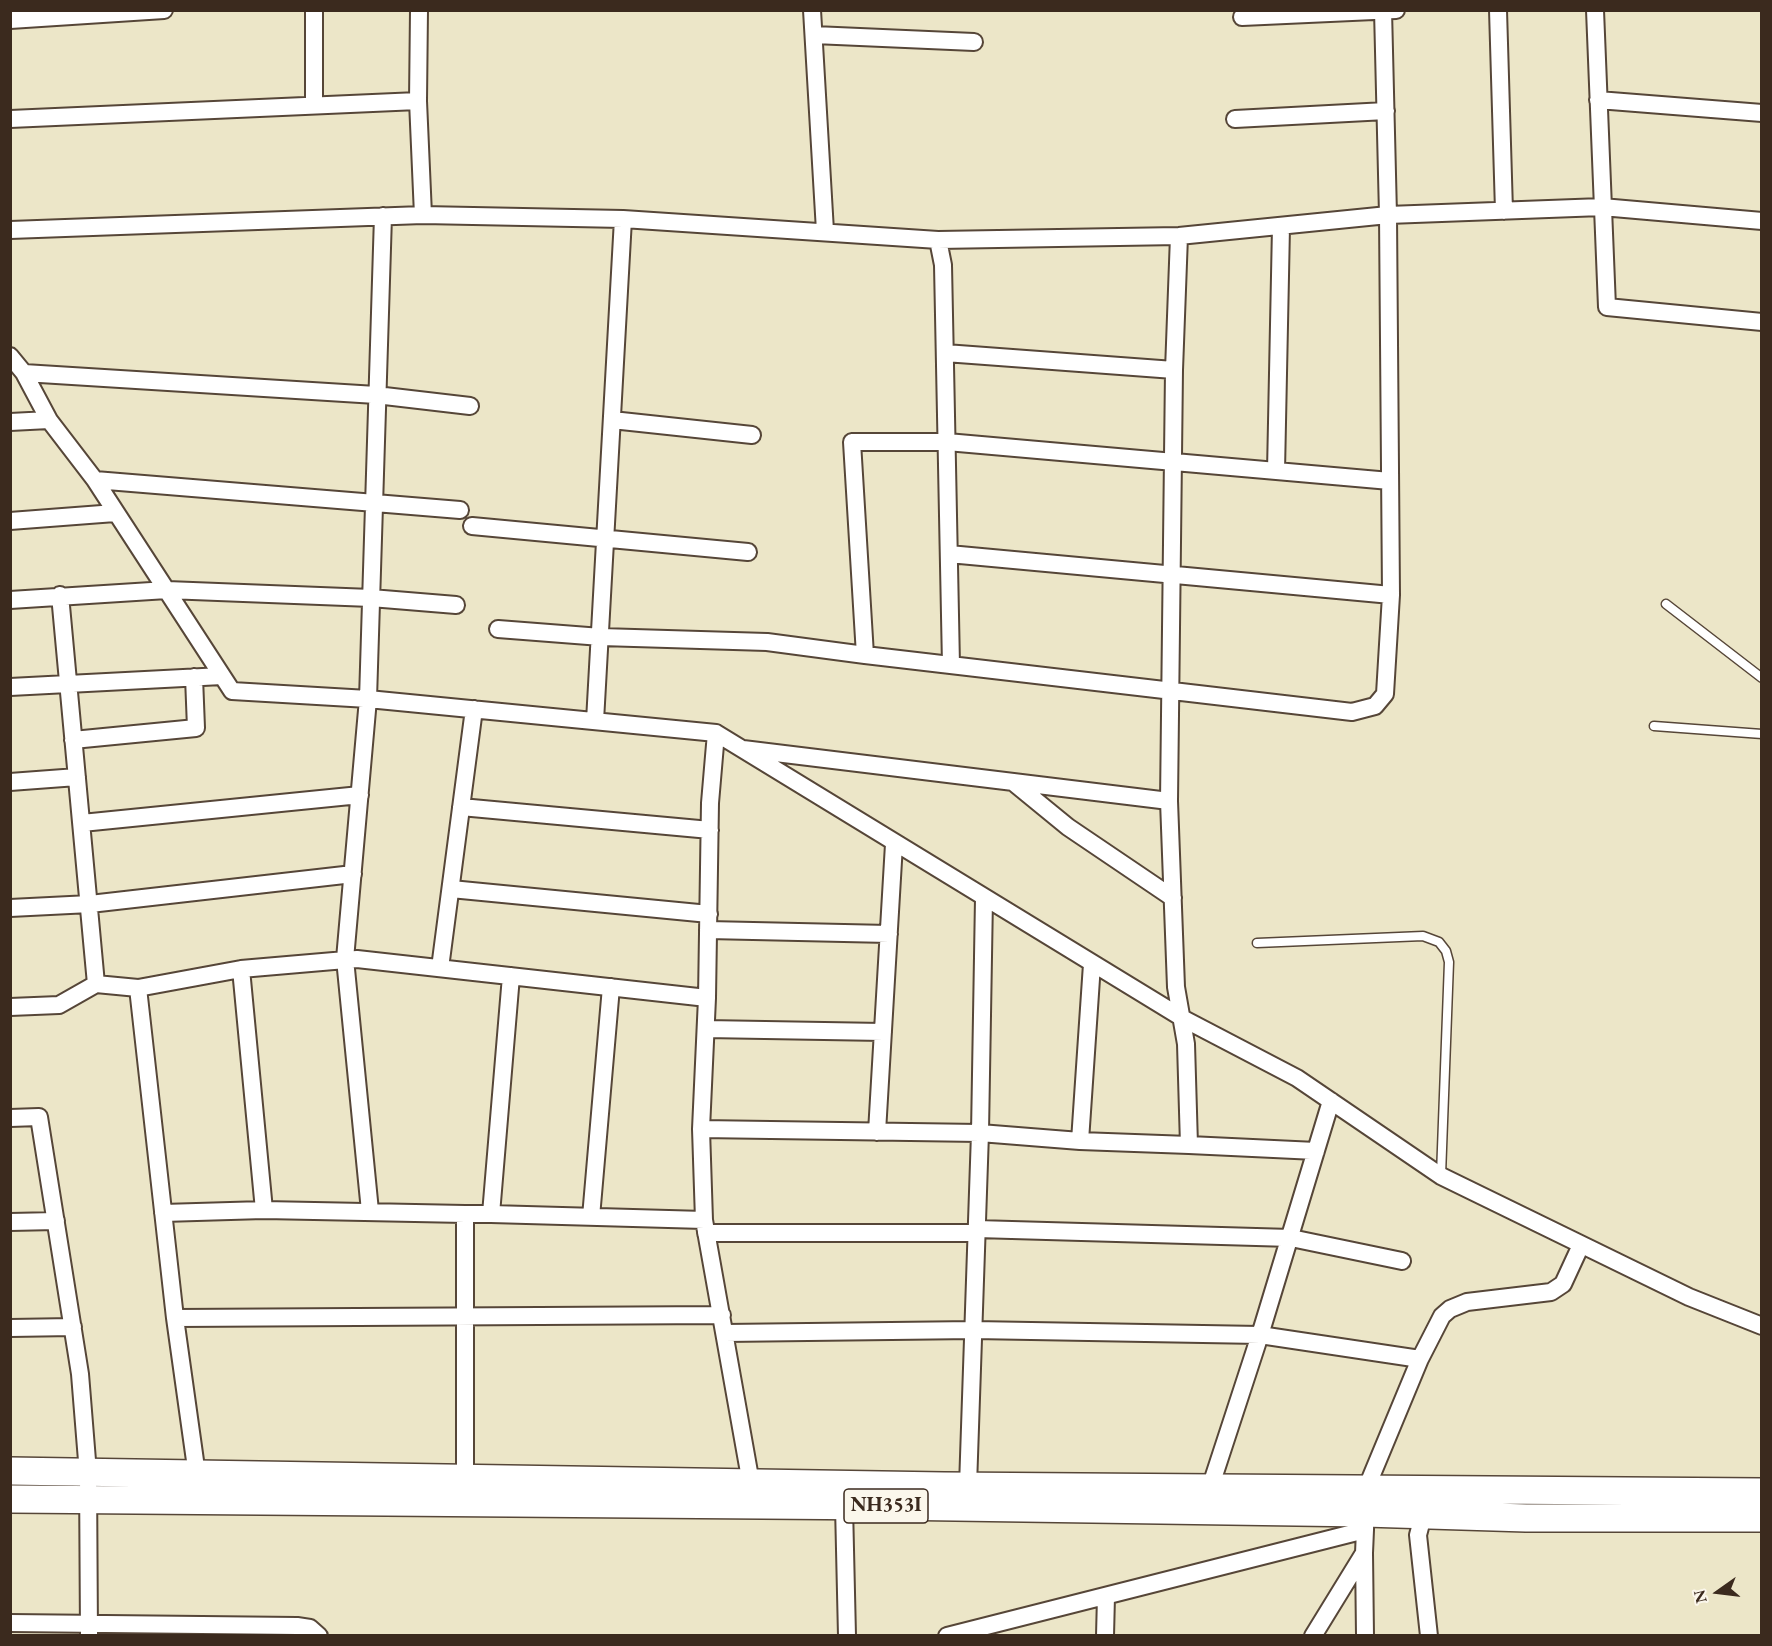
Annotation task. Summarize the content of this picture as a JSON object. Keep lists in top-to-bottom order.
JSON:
{
  "streets": {
    "highway": ["NH353I"]
  },
  "north": "left"
}
